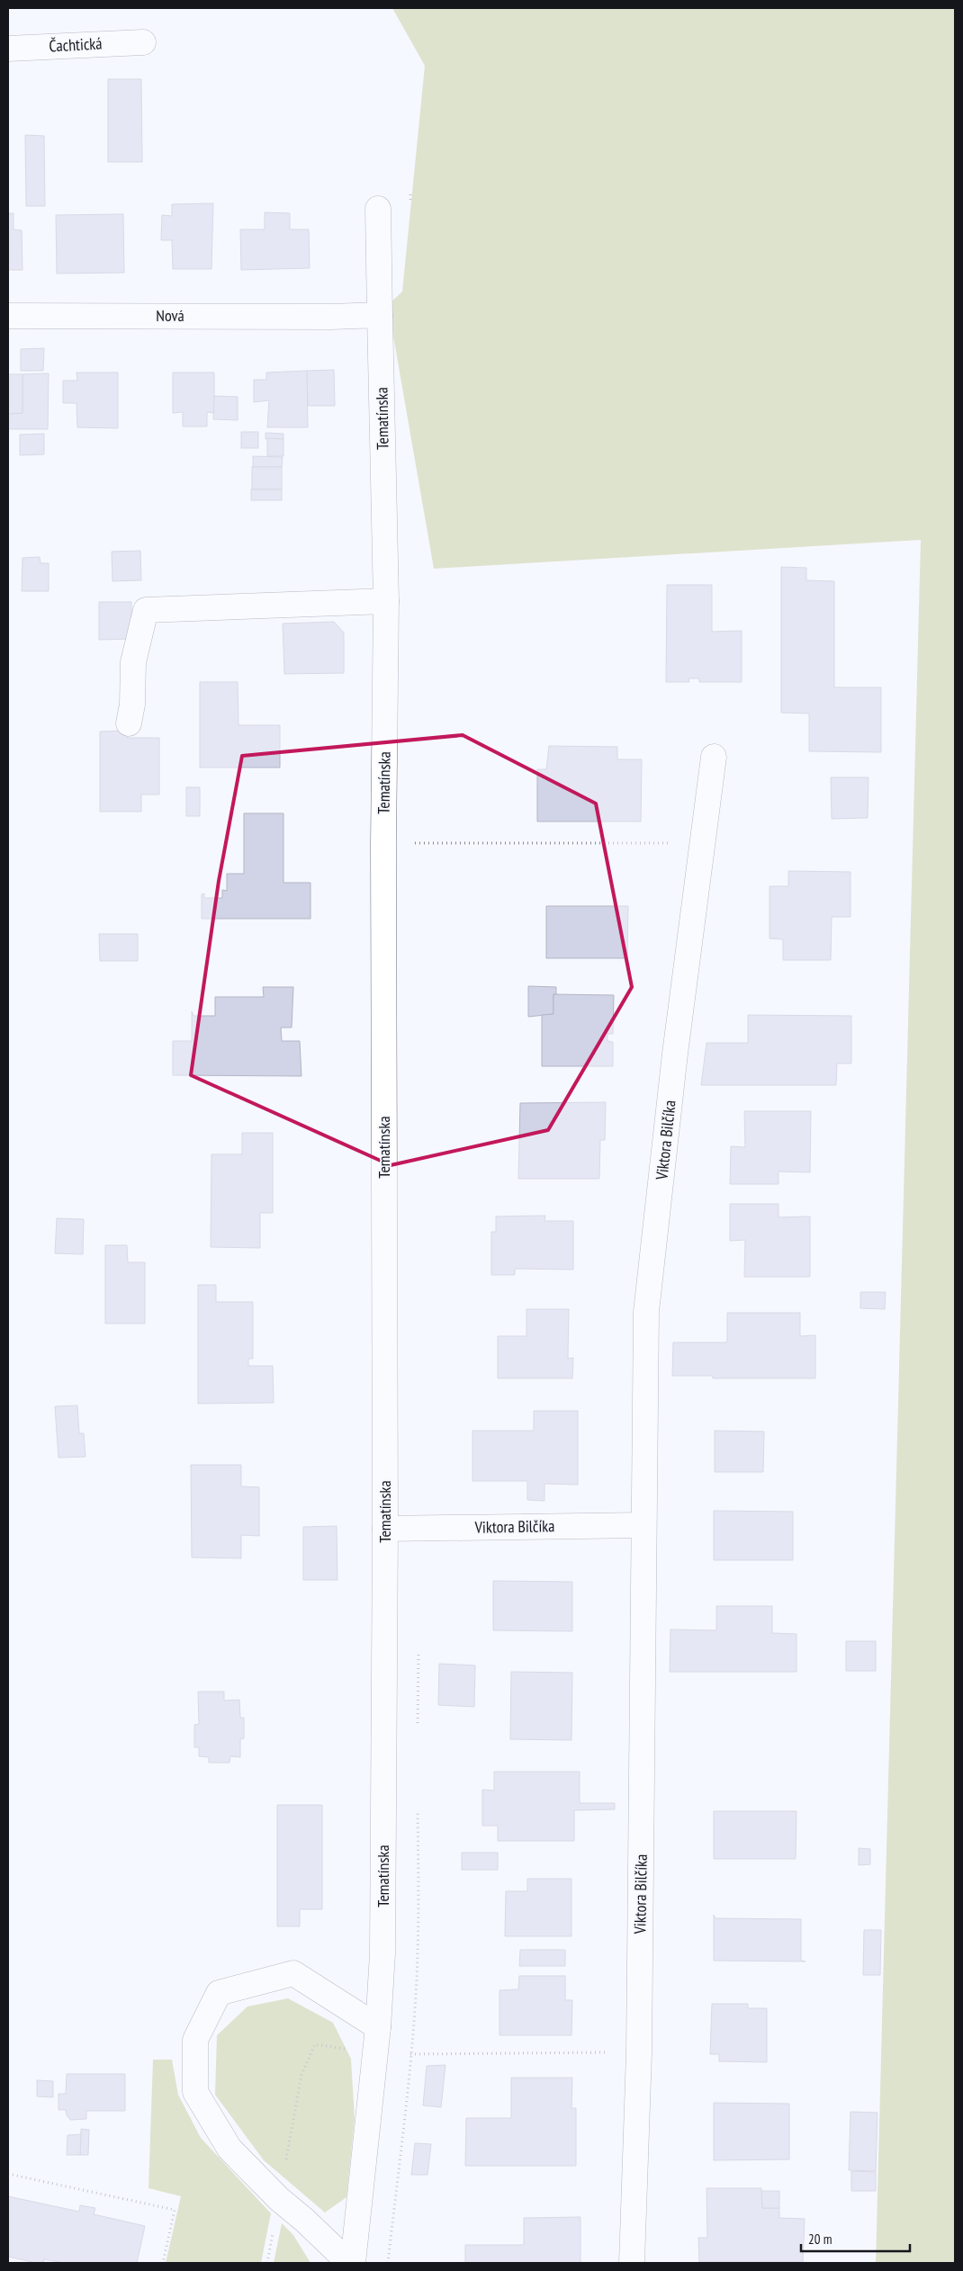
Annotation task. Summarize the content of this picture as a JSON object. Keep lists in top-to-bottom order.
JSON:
{
  "streets": {
    "street": [
      "Čachtická",
      "Nová",
      "Tematínska",
      "Viktora Bilčíka"
    ]
  },
  "crossings": [
    ["Nová", "Tematínska"],
    ["Tematínska", "Viktora Bilčíka"]
  ],
  "scale_bar": "20 m"
}
